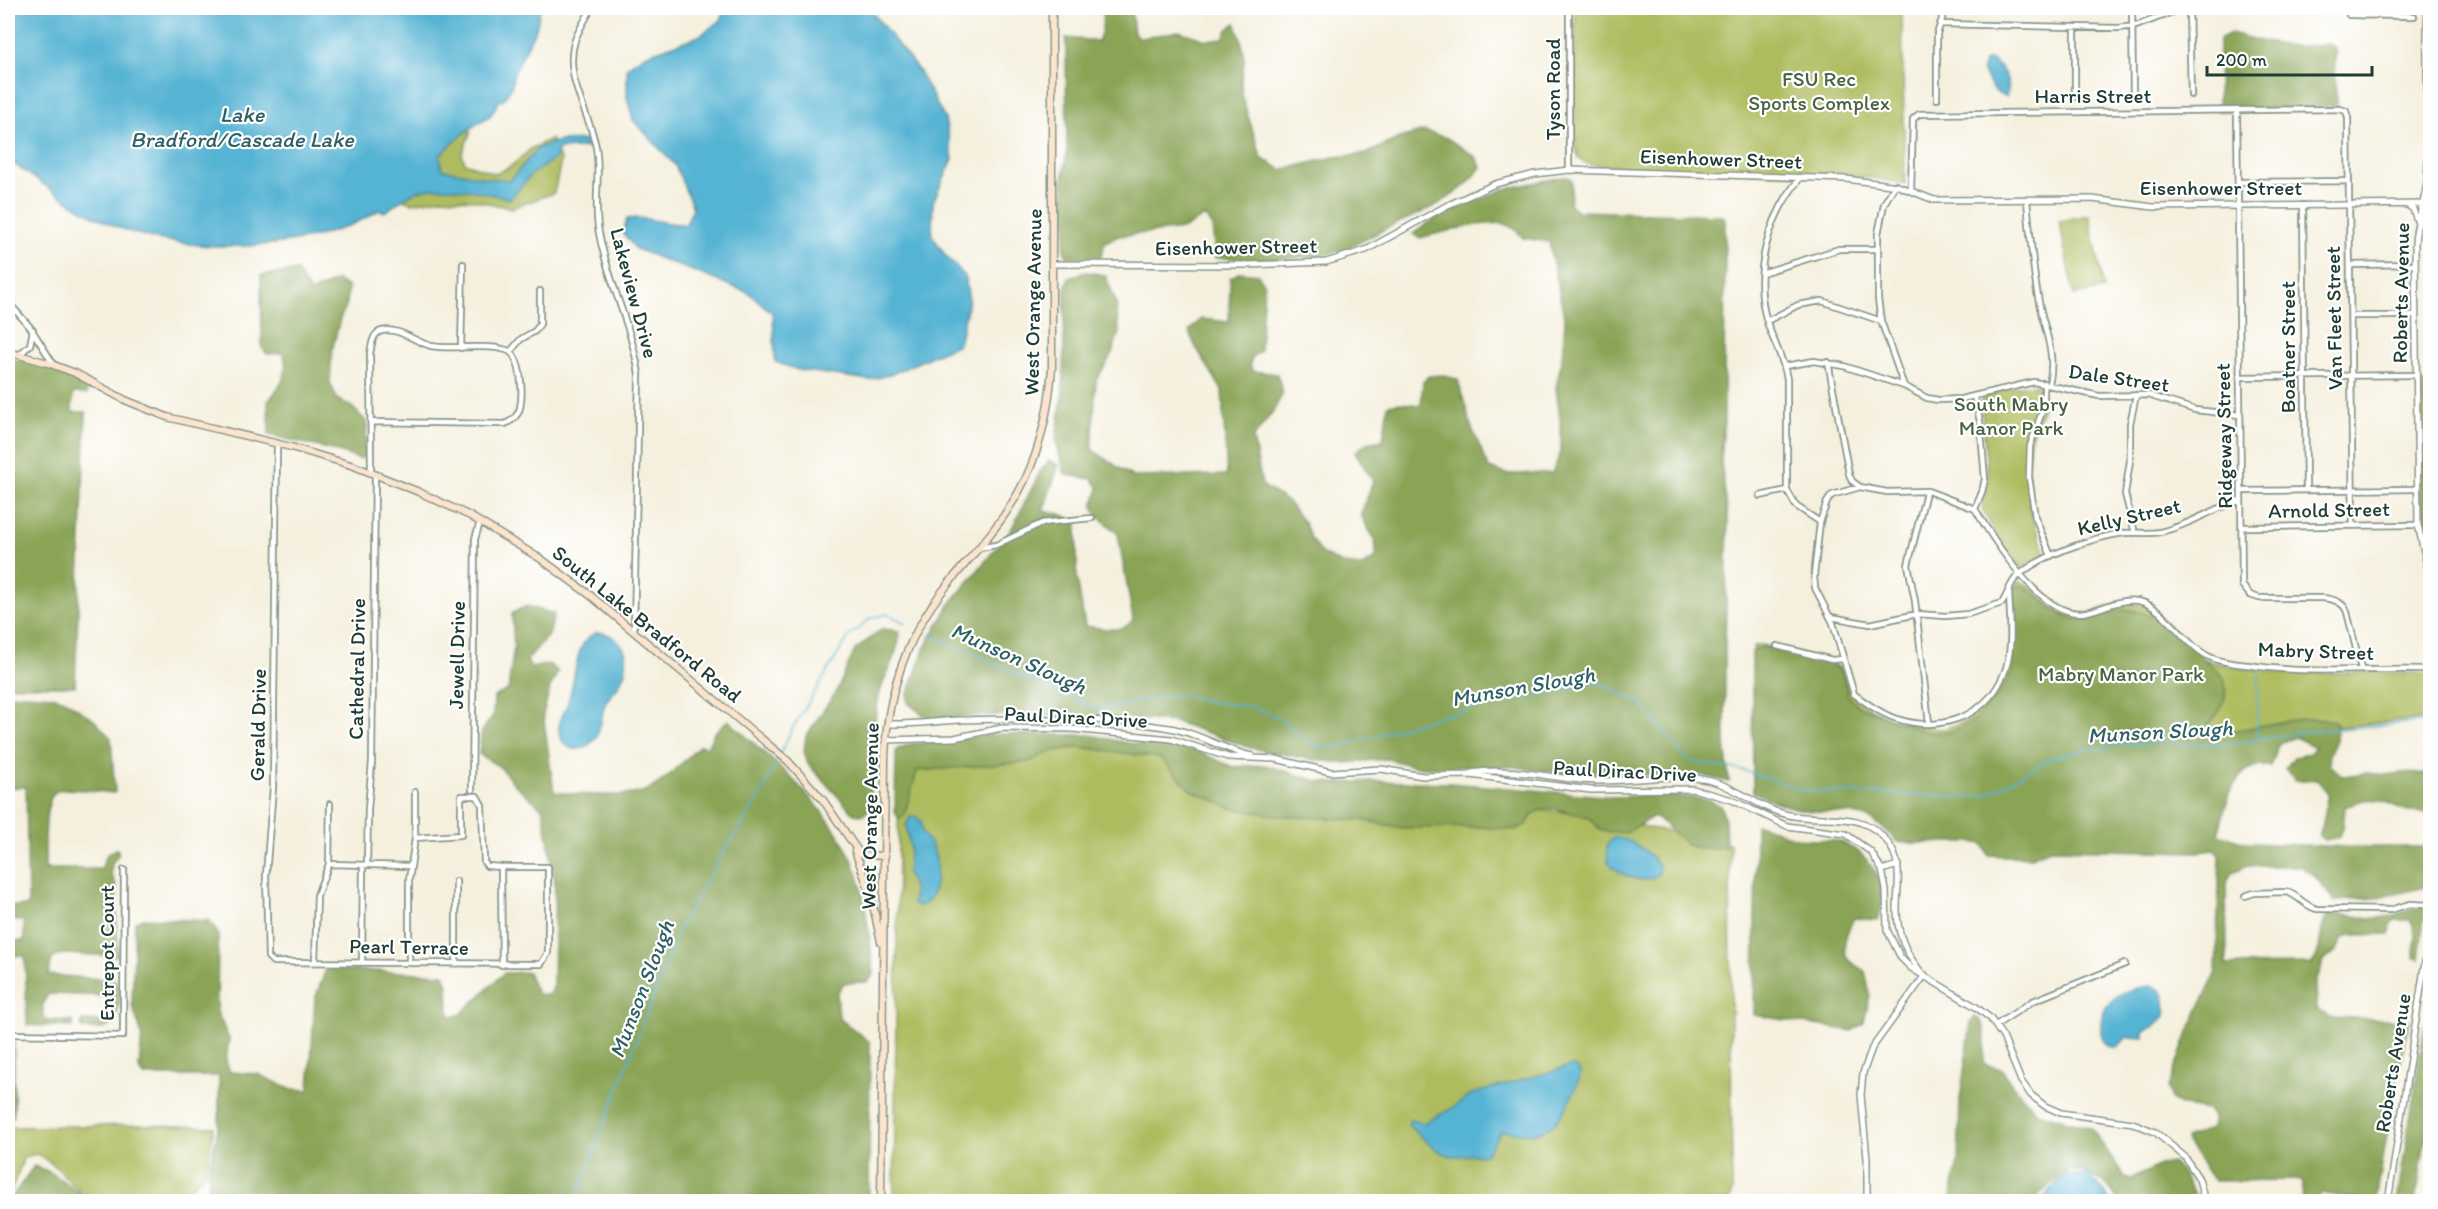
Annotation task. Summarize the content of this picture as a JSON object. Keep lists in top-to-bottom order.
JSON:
{
  "streets": {
    "main road": ["West Orange Avenue", "South Lake Bradford Road"],
    "street": [
      "Tyson Road",
      "Harris Street",
      "Eisenhower Street",
      "Lakeview Drive",
      "Roberts Avenue",
      "Van Fleet Street",
      "Boatner Street",
      "Dale Street",
      "Ridgeway Street",
      "Arnold Street",
      "Kelly Street",
      "Mabry Street",
      "Jewell Drive",
      "Cathedral Drive",
      "Paul Dirac Drive",
      "Gerald Drive",
      "Pearl Terrace",
      "Entrepot Court"
    ]
  },
  "crossings": [
    ["Tyson Road", "Eisenhower Street"],
    ["Harris Street", "Eisenhower Street"],
    ["Harris Street", "Van Fleet Street"],
    ["Harris Street", "Ridgeway Street"],
    ["Eisenhower Street", "Roberts Avenue"],
    ["Eisenhower Street", "West Orange Avenue"],
    ["Eisenhower Street", "Van Fleet Street"],
    ["Eisenhower Street", "Boatner Street"],
    ["Eisenhower Street", "Ridgeway Street"],
    ["Lakeview Drive", "South Lake Bradford Road"],
    ["Roberts Avenue", "Arnold Street"],
    ["West Orange Avenue", "South Lake Bradford Road"],
    ["West Orange Avenue", "Paul Dirac Drive"],
    ["Van Fleet Street", "Arnold Street"],
    ["Dale Street", "Ridgeway Street"],
    ["Ridgeway Street", "Arnold Street"],
    ["Ridgeway Street", "Kelly Street"],
    ["Ridgeway Street", "Mabry Street"],
    ["Kelly Street", "Mabry Street"],
    ["South Lake Bradford Road", "Jewell Drive"],
    ["South Lake Bradford Road", "Cathedral Drive"],
    ["South Lake Bradford Road", "Gerald Drive"],
    ["Cathedral Drive", "Pearl Terrace"],
    ["Gerald Drive", "Pearl Terrace"]
  ],
  "water": ["Lake Bradford/Cascade Lake", "Munson Slough"],
  "parks": ["FSU Rec Sports Complex", "South Mabry Manor Park", "Mabry Manor Park"],
  "scale_bar": "200 m"
}
